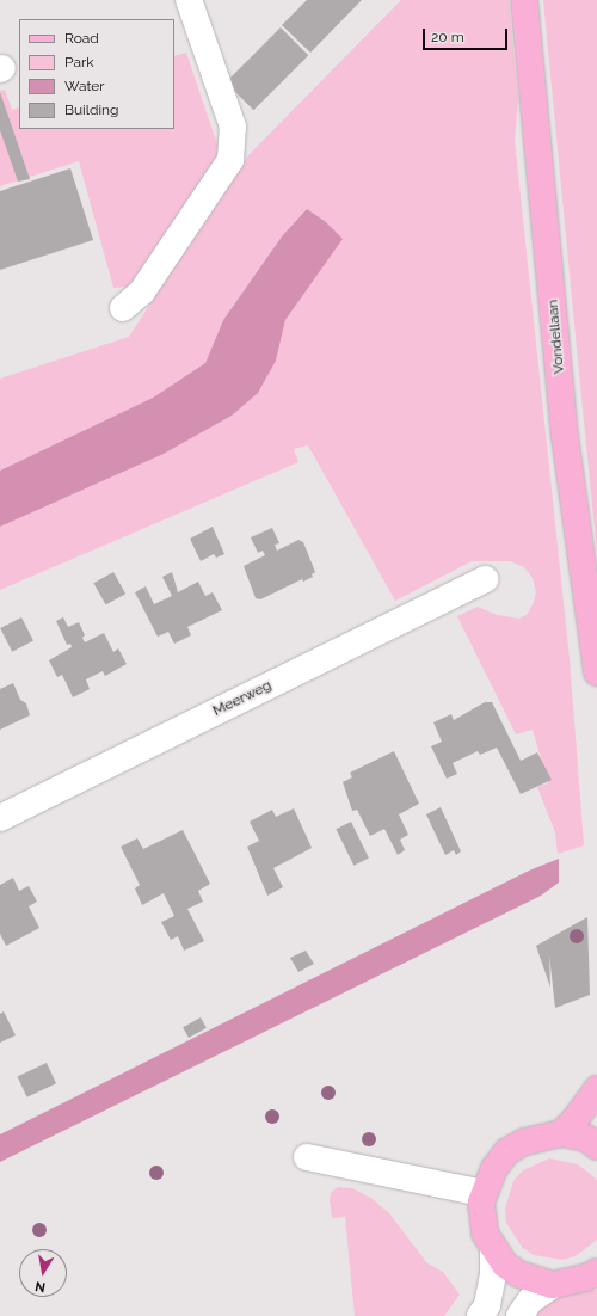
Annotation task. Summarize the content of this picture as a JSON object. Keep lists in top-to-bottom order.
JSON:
{
  "streets": {
    "main road": ["Vondellaan"],
    "street": ["Meerweg"]
  },
  "legend": [
    "Road",
    "Park",
    "Water",
    "Building"
  ],
  "scale_bar": "20 m",
  "north": "bottom"
}
